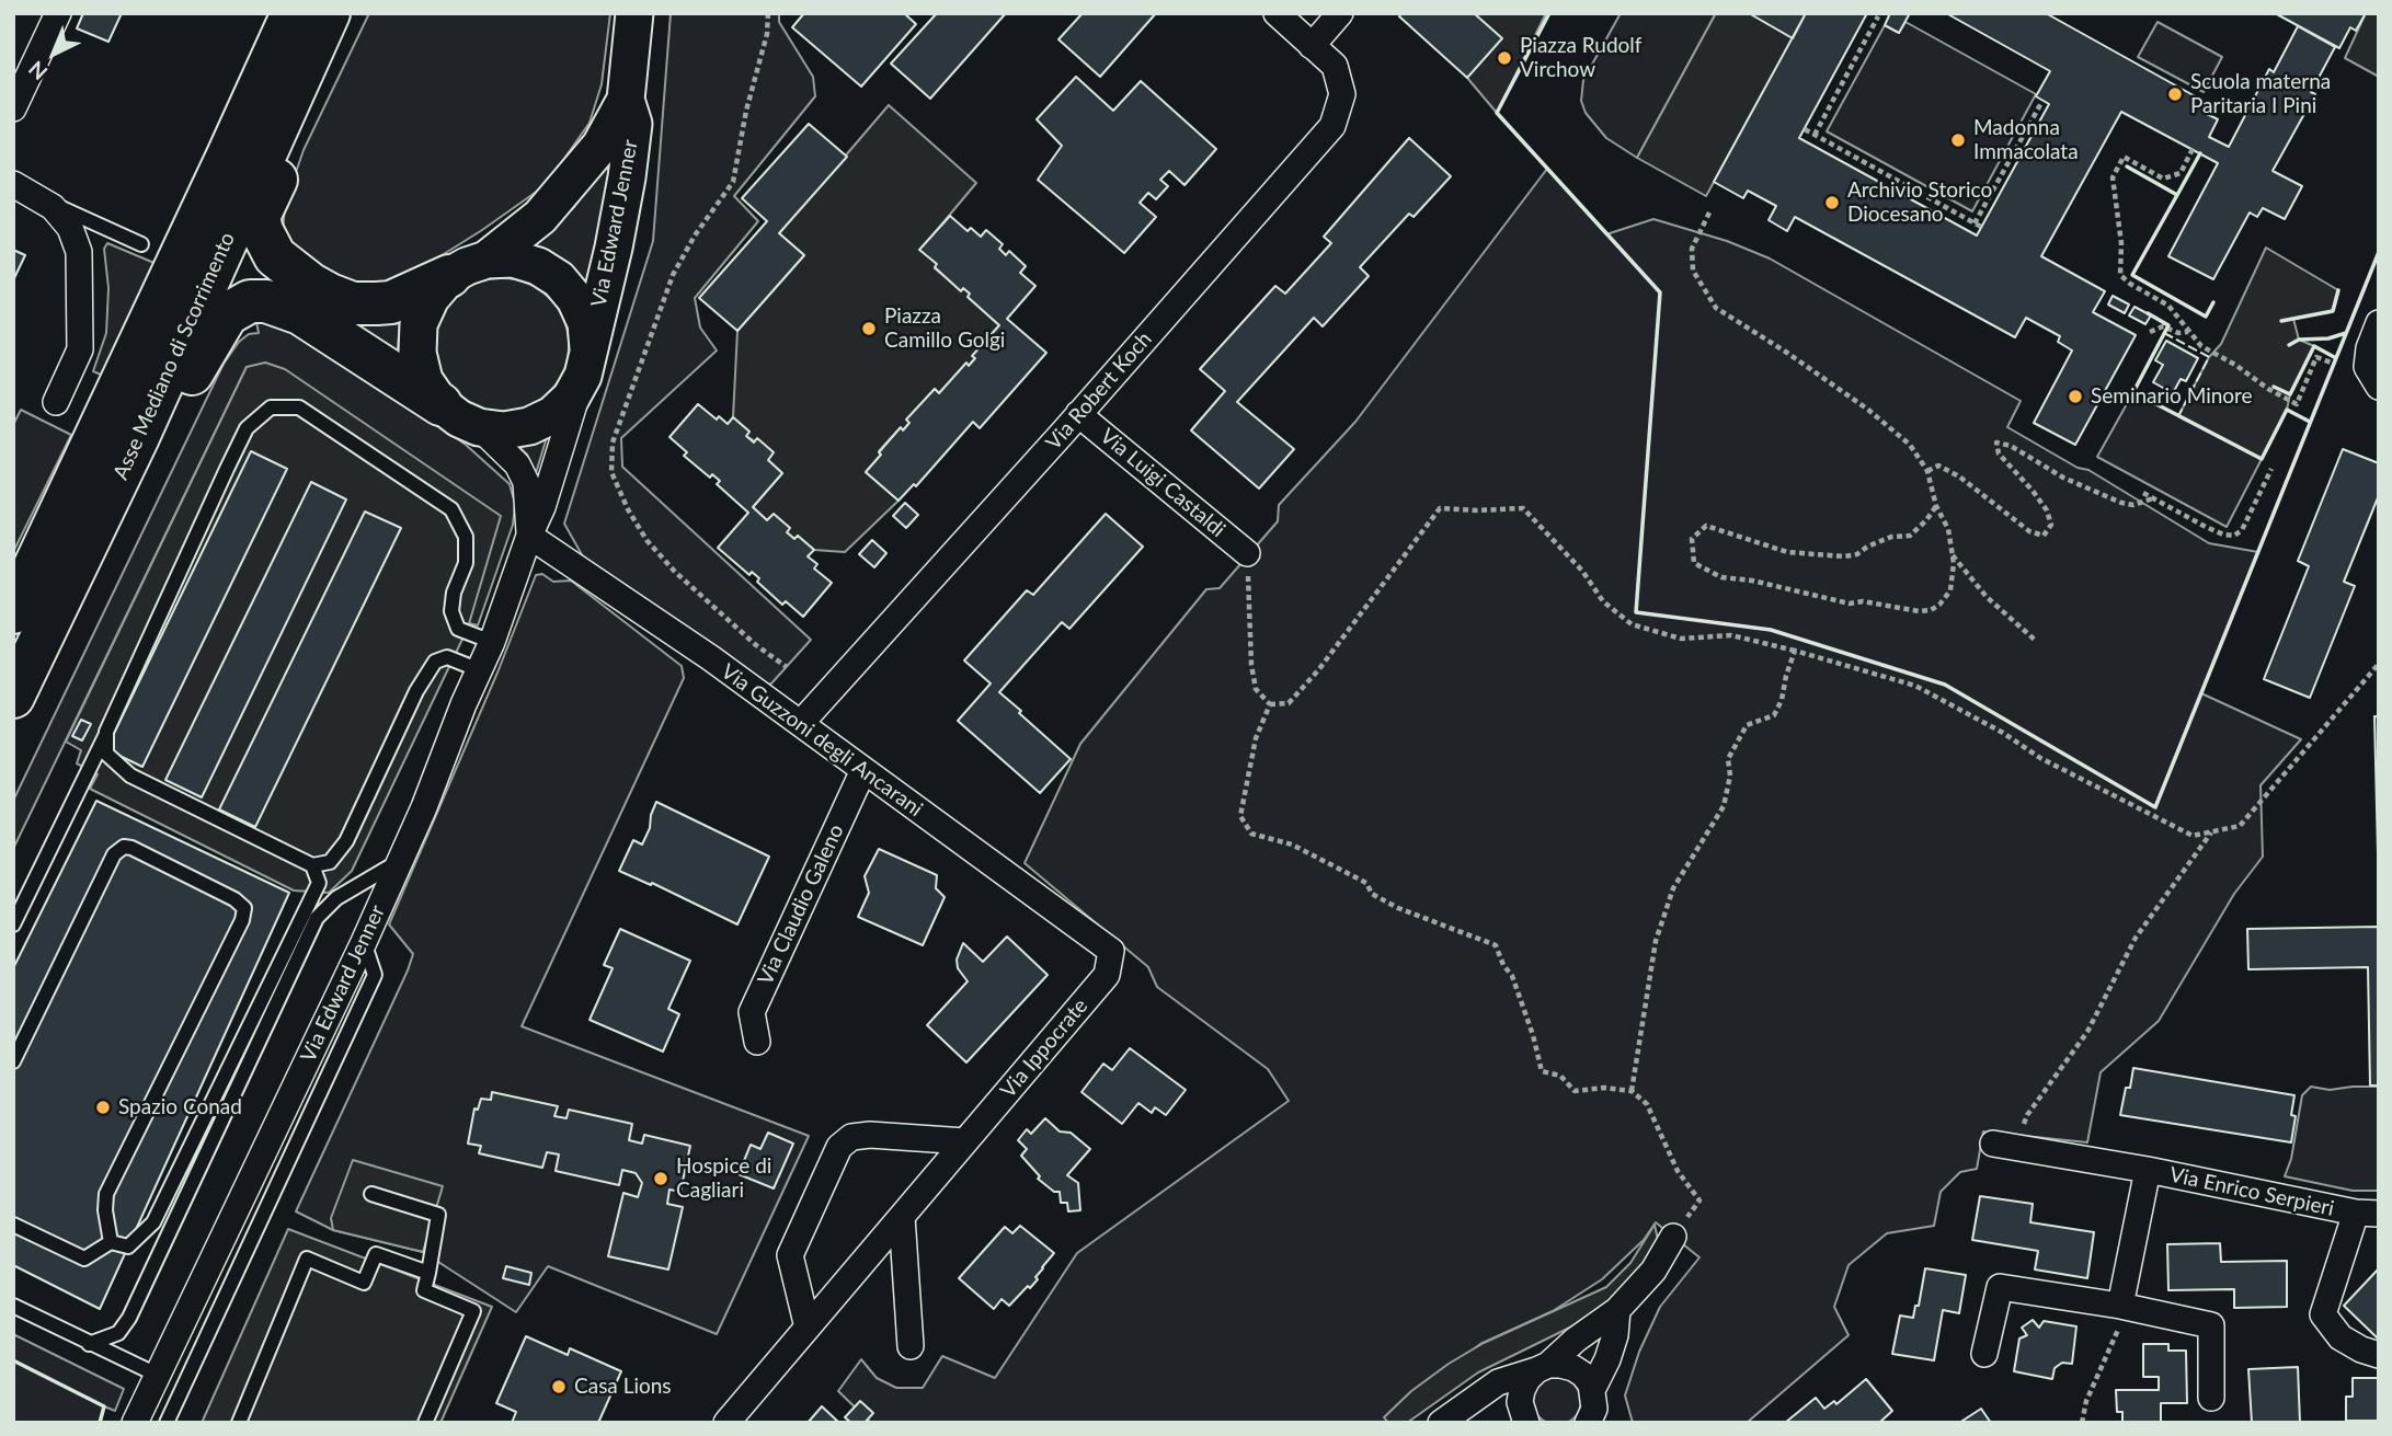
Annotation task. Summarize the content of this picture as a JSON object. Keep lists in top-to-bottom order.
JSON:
{
  "streets": {
    "highway": ["Asse Mediano di Scorrimento"],
    "street": [
      "Via Edward Jenner",
      "Via Robert Koch",
      "Via Luigi Castaldi",
      "Via Guzzoni degli Ancarani",
      "Via Claudio Galeno",
      "Via Ippocrate",
      "Via Enrico Serpieri"
    ]
  },
  "crossings": [
    ["Via Edward Jenner", "Via Guzzoni degli Ancarani"],
    ["Via Robert Koch", "Via Luigi Castaldi"],
    ["Via Robert Koch", "Via Guzzoni degli Ancarani"],
    ["Via Guzzoni degli Ancarani", "Via Claudio Galeno"],
    ["Via Guzzoni degli Ancarani", "Via Ippocrate"]
  ],
  "places": [
    "Piazza Rudolf Virchow",
    "Scuola materna Paritaria I Pini",
    "Madonna Immacolata",
    "Archivio Storico Diocesano",
    "Piazza Camillo Golgi",
    "Seminario Minore",
    "Spazio Conad",
    "Hospice di Cagliari",
    "Casa Lions"
  ],
  "north": "bottom left"
}
